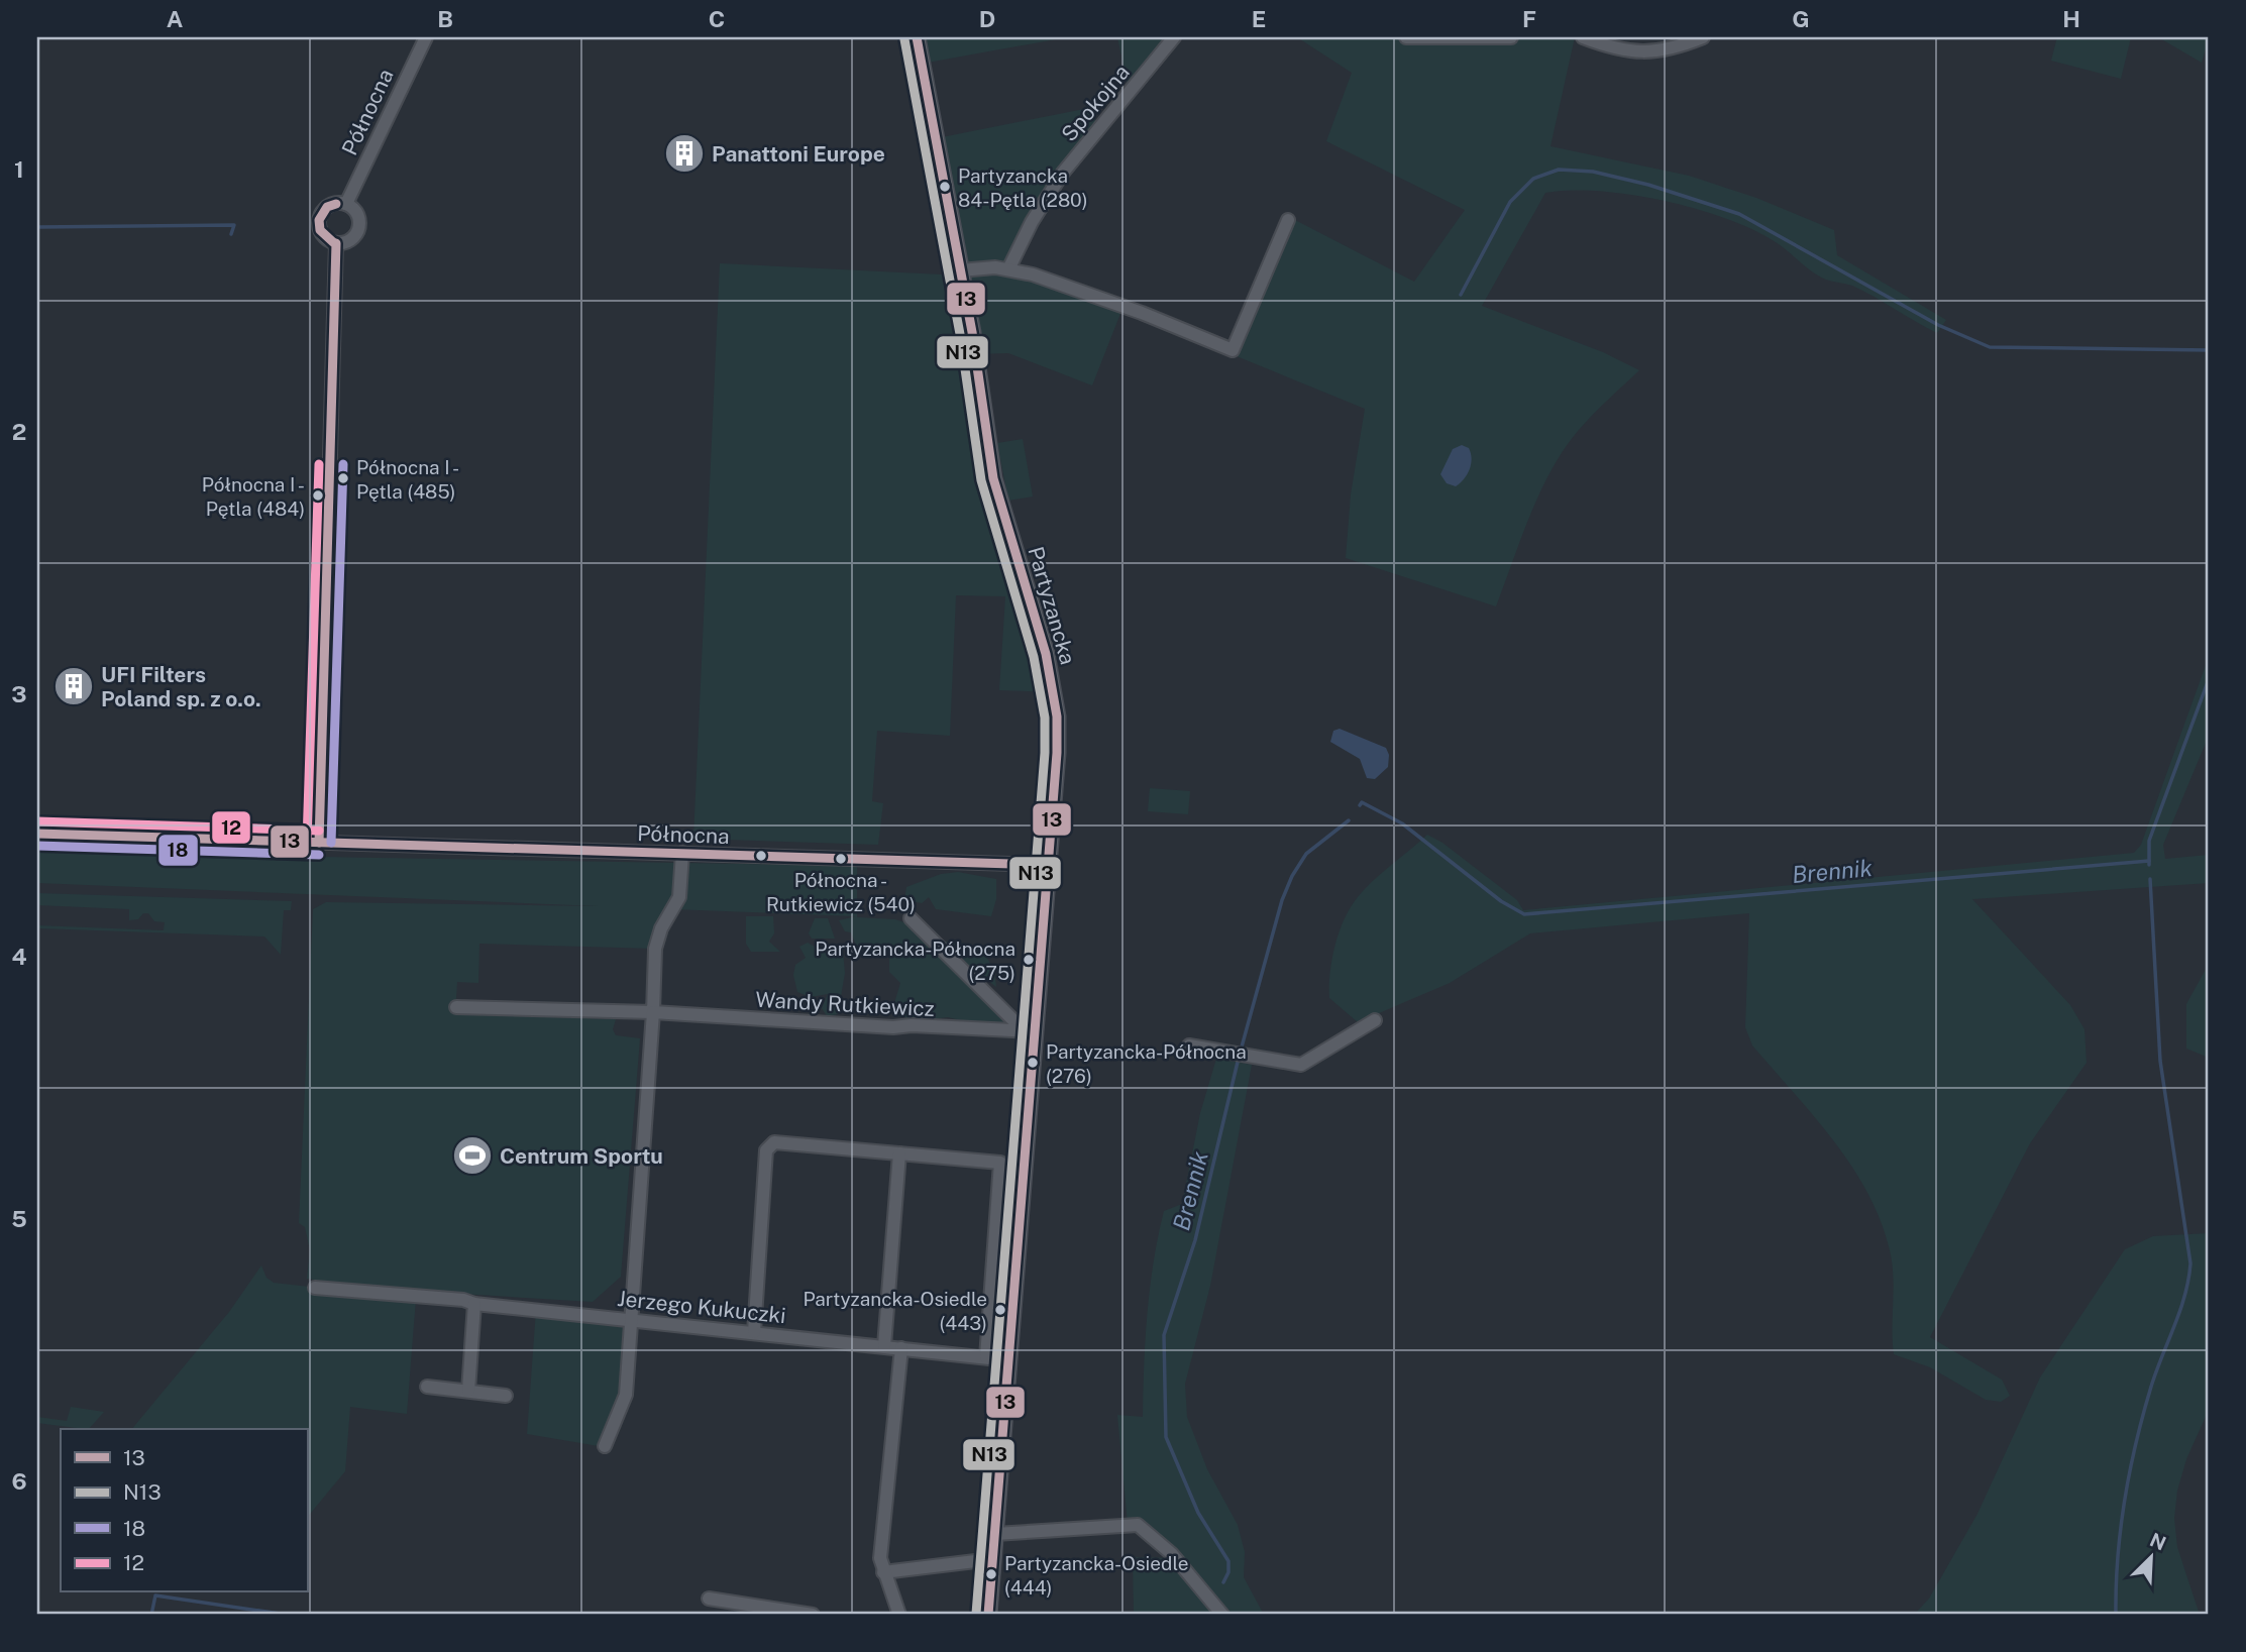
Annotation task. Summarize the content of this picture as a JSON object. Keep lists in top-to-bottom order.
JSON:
{
  "streets": {
    "main road": ["Partyzancka"],
    "street": [
      "Spokojna",
      "Północna",
      "Wandy Rutkiewicz",
      "Jerzego Kukuczki"
    ]
  },
  "crossings": [
    ["Północna", "Partyzancka"],
    ["Partyzancka", "Wandy Rutkiewicz"],
    ["Partyzancka", "Jerzego Kukuczki"]
  ],
  "water": ["Brennik"],
  "places": {
    "building": ["Panattoni Europe", "UFI Filters Poland sp. z o.o."],
    "other": [
      "Partyzancka 84-Pętla (280)",
      "Północna I - Pętla (485)",
      "Północna I - Pętla (484)",
      "Północna - Rutkiewicz (540)",
      "Partyzancka-Północna (275)",
      "Partyzancka-Północna (276)",
      "Partyzancka-Osiedle (443)",
      "Partyzancka-Osiedle (444)"
    ],
    "sports": ["Centrum Sportu"]
  },
  "lines": [
    "transit line 13",
    "transit line N13",
    "transit line 18",
    "transit line 12"
  ],
  "legend": [
    "13",
    "N13",
    "18",
    "12"
  ],
  "north": "top right",
  "grid": {
    "columns": [
      "A",
      "B",
      "C",
      "D",
      "E",
      "F",
      "G",
      "H"
    ],
    "rows": [
      "1",
      "2",
      "3",
      "4",
      "5",
      "6"
    ]
  }
}
